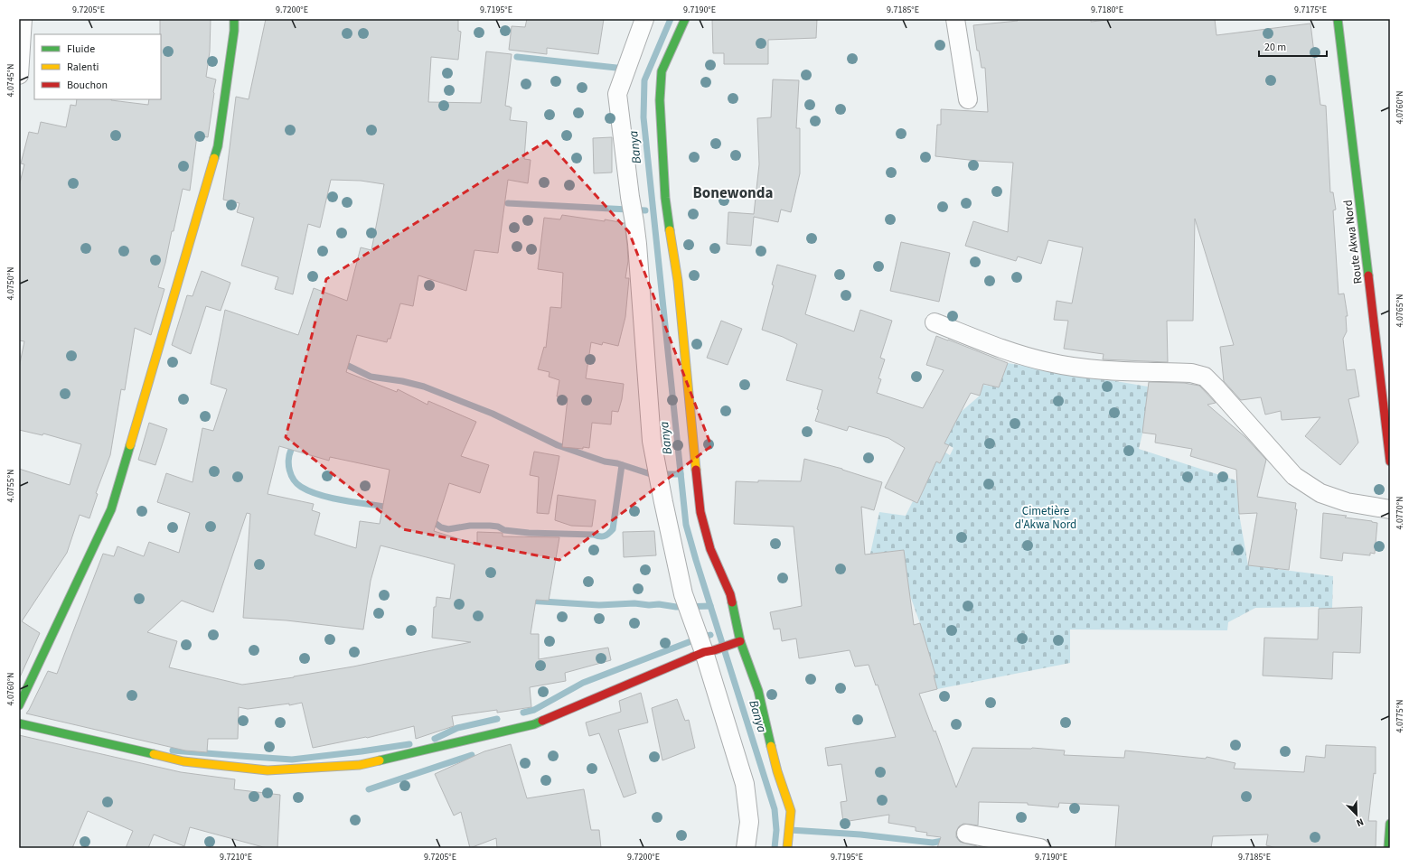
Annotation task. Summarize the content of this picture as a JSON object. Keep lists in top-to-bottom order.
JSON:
{
  "streets": {
    "street": ["Route Akwa Nord"]
  },
  "districts": ["Bonewonda"],
  "water": ["Banya"],
  "parks": ["Cimetière d'Akwa Nord"],
  "legend": ["Fluide", "Ralenti", "Bouchon"],
  "scale_bar": "20 m",
  "north": "bottom right",
  "coordinates": [
    "9.7205°E",
    "9.7200°E",
    "9.7195°E",
    "9.7190°E",
    "9.7185°E",
    "9.7180°E",
    "9.7175°E",
    "4.0745°N",
    "4.0760°N",
    "4.0750°N",
    "4.0765°N",
    "4.0755°N",
    "4.0770°N",
    "4.0775°N",
    "9.7210°E"
  ]
}
